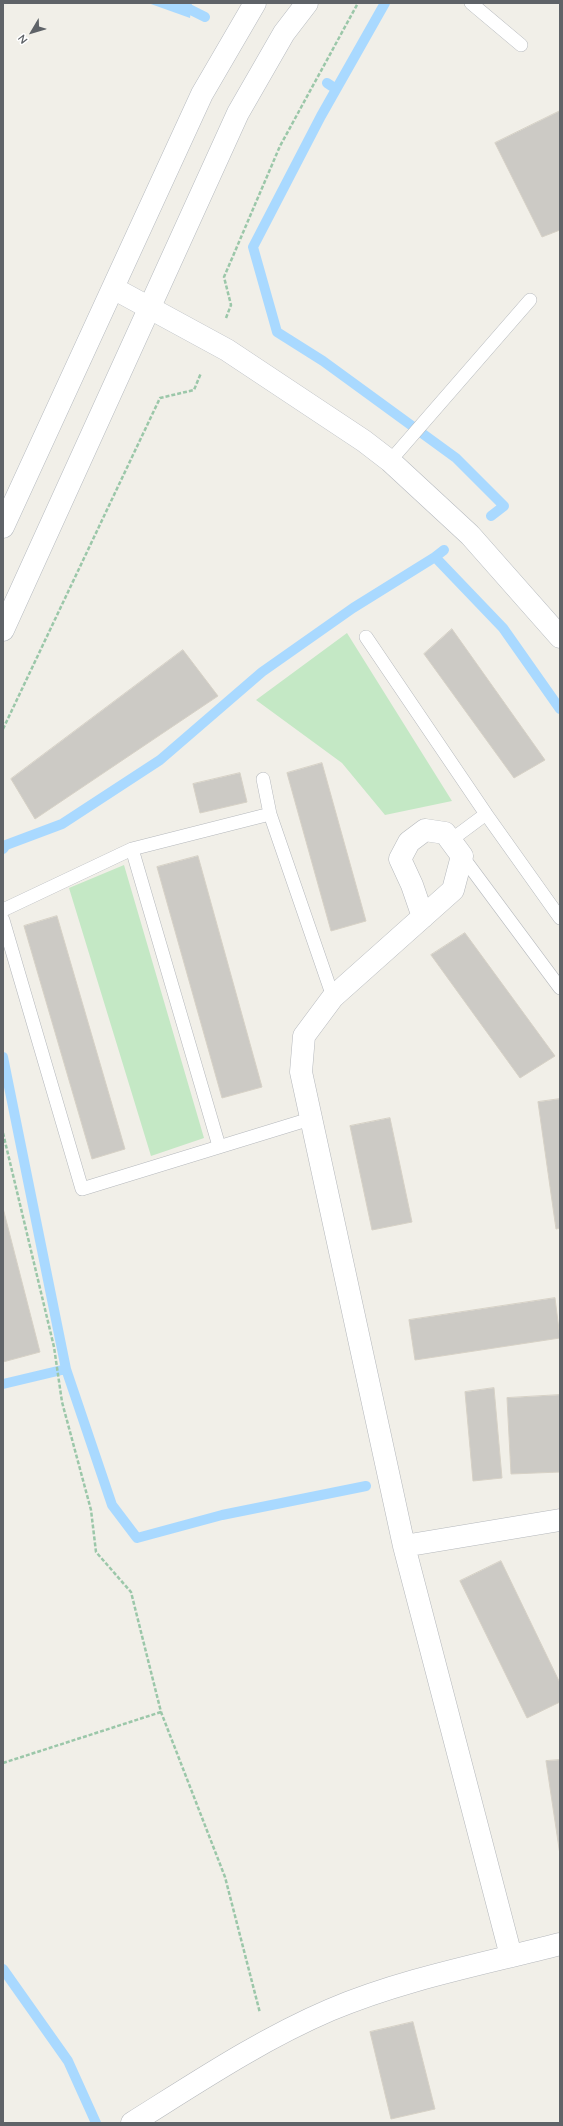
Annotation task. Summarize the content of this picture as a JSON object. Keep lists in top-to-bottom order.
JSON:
{
  "north": "bottom left"
}
